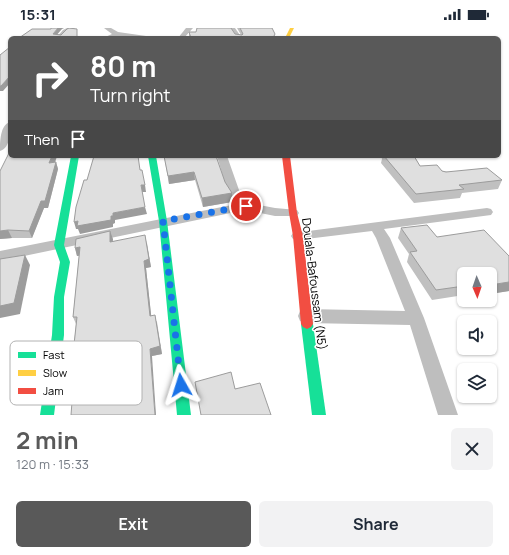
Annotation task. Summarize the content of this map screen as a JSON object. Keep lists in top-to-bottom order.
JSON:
{
  "streets": {
    "main road": ["Douala-Bafoussam (N5)"]
  },
  "legend": ["Fast", "Slow", "Jam"],
  "north": "bottom",
  "page": {
    "status": "15:31",
    "turn": ["80 m", "Turn right"],
    "then": "Then",
    "heading": ["2 min", "120 m · 15:33"],
    "buttons": ["Exit", "Share"]
  }
}
